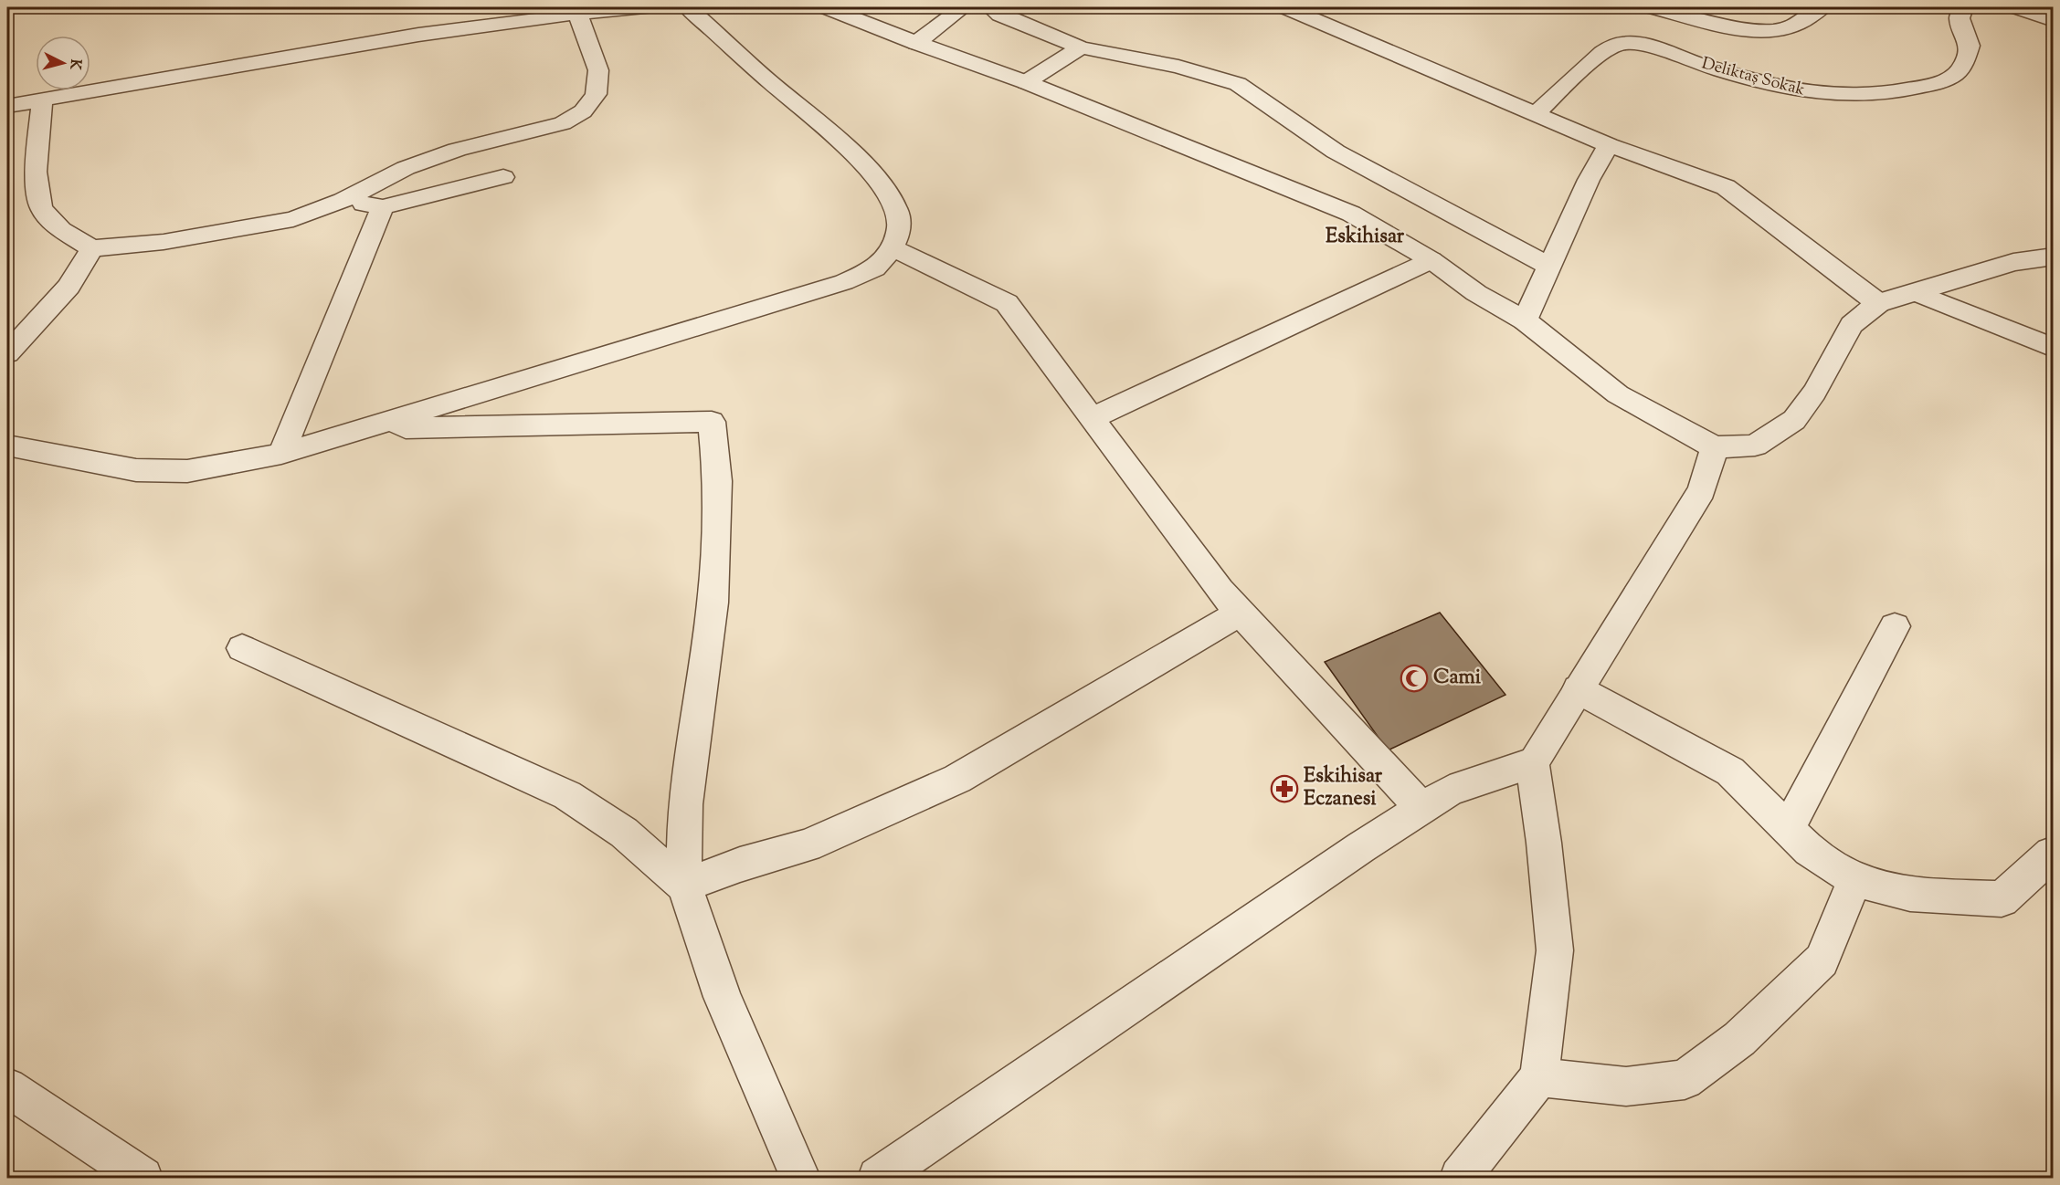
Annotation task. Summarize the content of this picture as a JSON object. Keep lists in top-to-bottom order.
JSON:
{
  "streets": {
    "street": ["Deliktaş Sokak"]
  },
  "districts": ["Eskihisar"],
  "places": {
    "mosque": ["Cami"],
    "pharmacy": ["Eskihisar Eczanesi"]
  },
  "north": "right"
}
